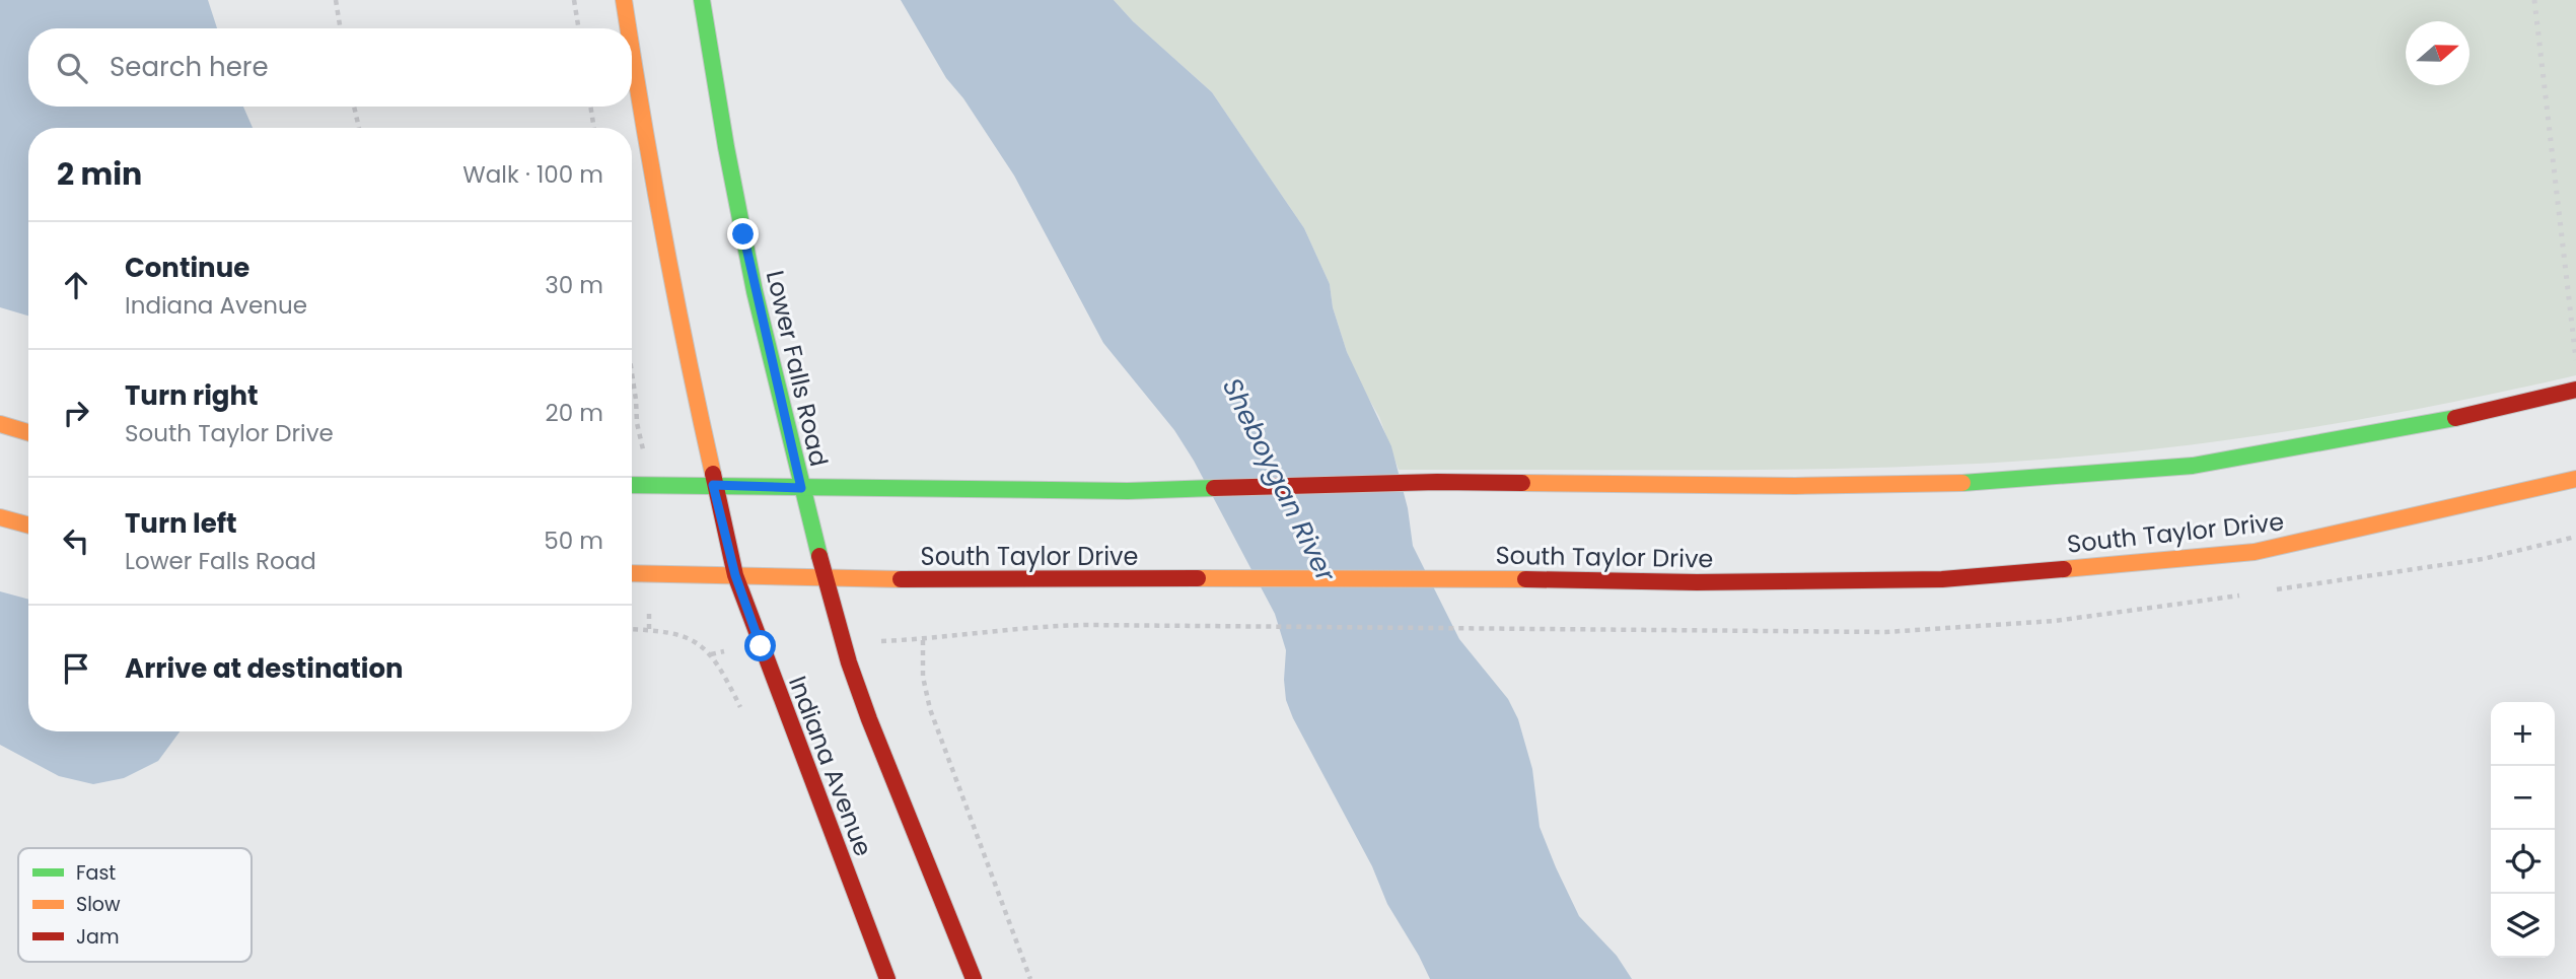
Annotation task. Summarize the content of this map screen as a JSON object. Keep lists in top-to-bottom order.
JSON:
{
  "streets": {
    "main road": ["Lower Falls Road", "South Taylor Drive", "Indiana Avenue"]
  },
  "crossings": [
    ["Lower Falls Road", "South Taylor Drive"],
    ["South Taylor Drive", "Indiana Avenue"]
  ],
  "water": ["Sheboygan River"],
  "legend": ["Fast", "Slow", "Jam"],
  "north": "right",
  "page": {
    "search": "Search here",
    "heading": ["2 min", "Walk · 100 m"],
    "list": [
      ["Continue", "Indiana Avenue", "30 m"],
      ["Turn right", "South Taylor Drive", "20 m"],
      ["Turn left", "Lower Falls Road", "50 m"],
      "Arrive at destination"
    ],
    "map_buttons": ["+", "−"]
  }
}
